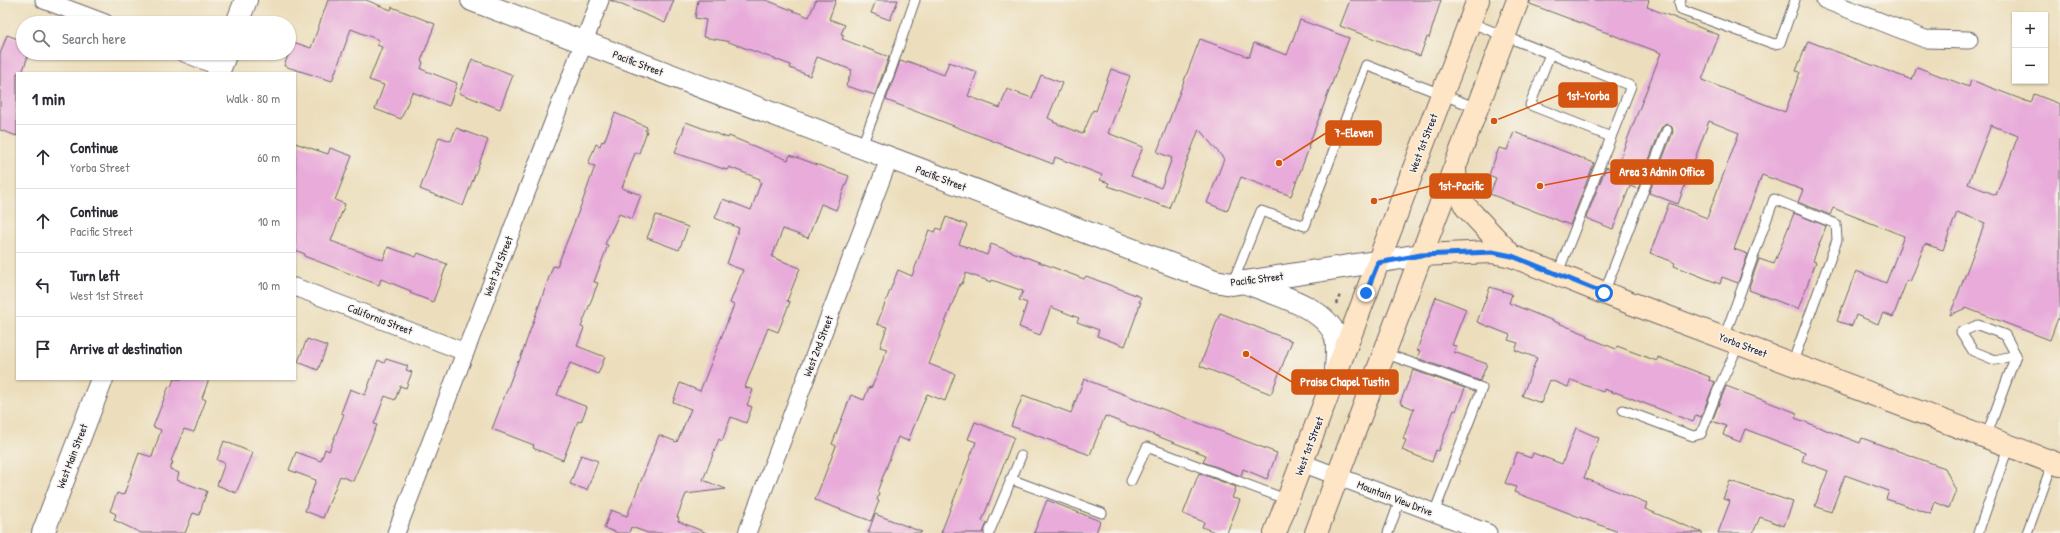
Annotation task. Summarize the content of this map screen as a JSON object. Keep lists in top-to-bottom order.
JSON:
{
  "streets": {
    "main road": ["West 1st Street", "Yorba Street"],
    "street": [
      "Pacific Street",
      "West 3rd Street",
      "California Street",
      "West 2nd Street",
      "West Main Street",
      "Mountain View Drive"
    ]
  },
  "crossings": [
    ["Pacific Street", "West 1st Street"],
    ["Pacific Street", "West 3rd Street"],
    ["Pacific Street", "Yorba Street"],
    ["Pacific Street", "West 2nd Street"],
    ["West 1st Street", "Mountain View Drive"],
    ["West 3rd Street", "California Street"]
  ],
  "places": [
    "1st-Yorba",
    "7-Eleven",
    "Area 3 Admin Office",
    "1st-Pacific",
    "Praise Chapel Tustin"
  ],
  "page": {
    "map_buttons": ["+", "−"],
    "search": "Search here",
    "heading": ["1 min", "Walk · 80 m"],
    "list": [
      ["Continue", "Yorba Street", "60 m"],
      ["Continue", "Pacific Street", "10 m"],
      ["Turn left", "West 1st Street", "10 m"],
      "Arrive at destination"
    ]
  }
}
